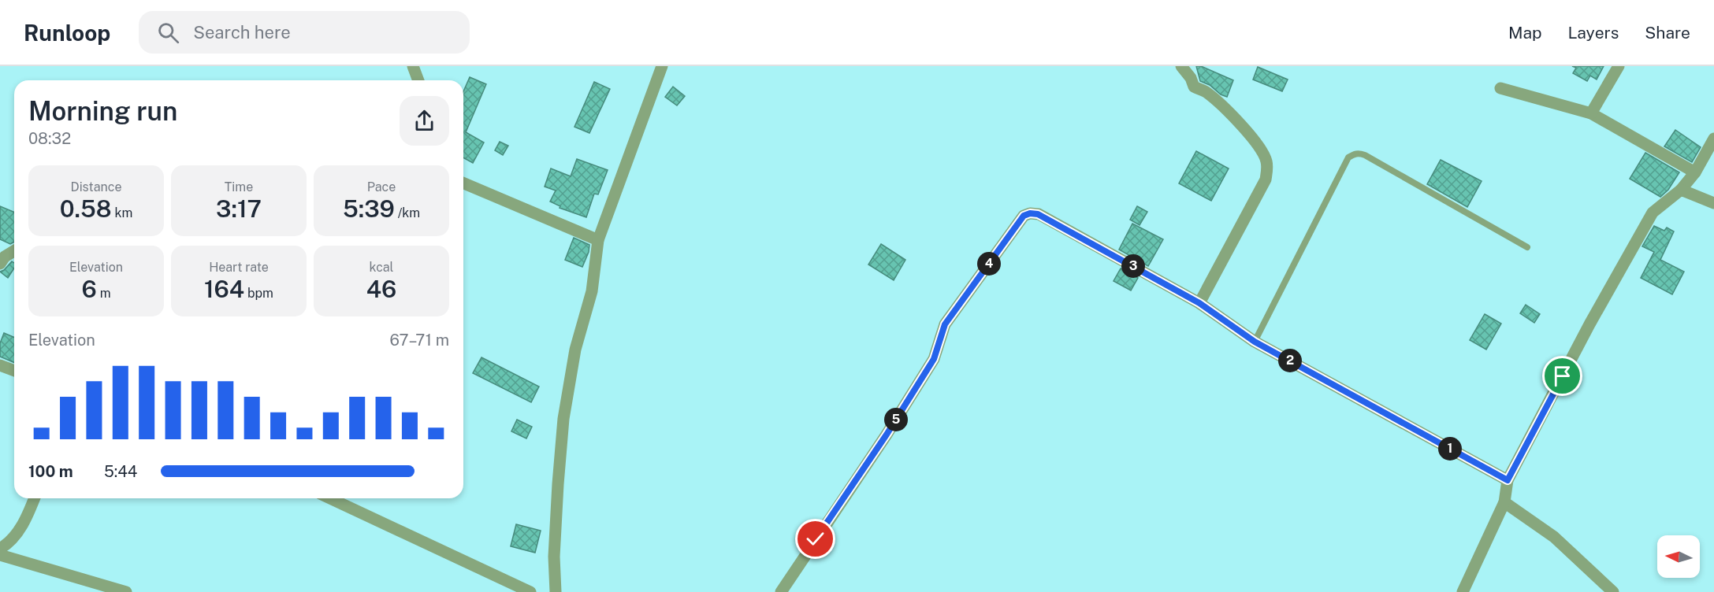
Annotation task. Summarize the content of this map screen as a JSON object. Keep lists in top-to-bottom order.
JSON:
{
  "north": "left",
  "page": {
    "header": "Runloop",
    "search": "Search here",
    "nav": ["Map", "Layers", "Share"],
    "heading": ["Morning run", "08:32"],
    "stats": [
      ["Distance", "0.58 km"],
      ["Time", "3:17"],
      ["Pace", "5:39 /km"],
      ["Elevation", "6 m"],
      ["Heart rate", "164 bpm"],
      ["kcal", "46"]
    ],
    "pins": [
      "4",
      "3",
      "2",
      "5",
      "1"
    ],
    "chart": ["Elevation", "67–71 m"],
    "list": [
      {
        "name": "100 m",
        "note": "5:44"
      }
    ]
  }
}
